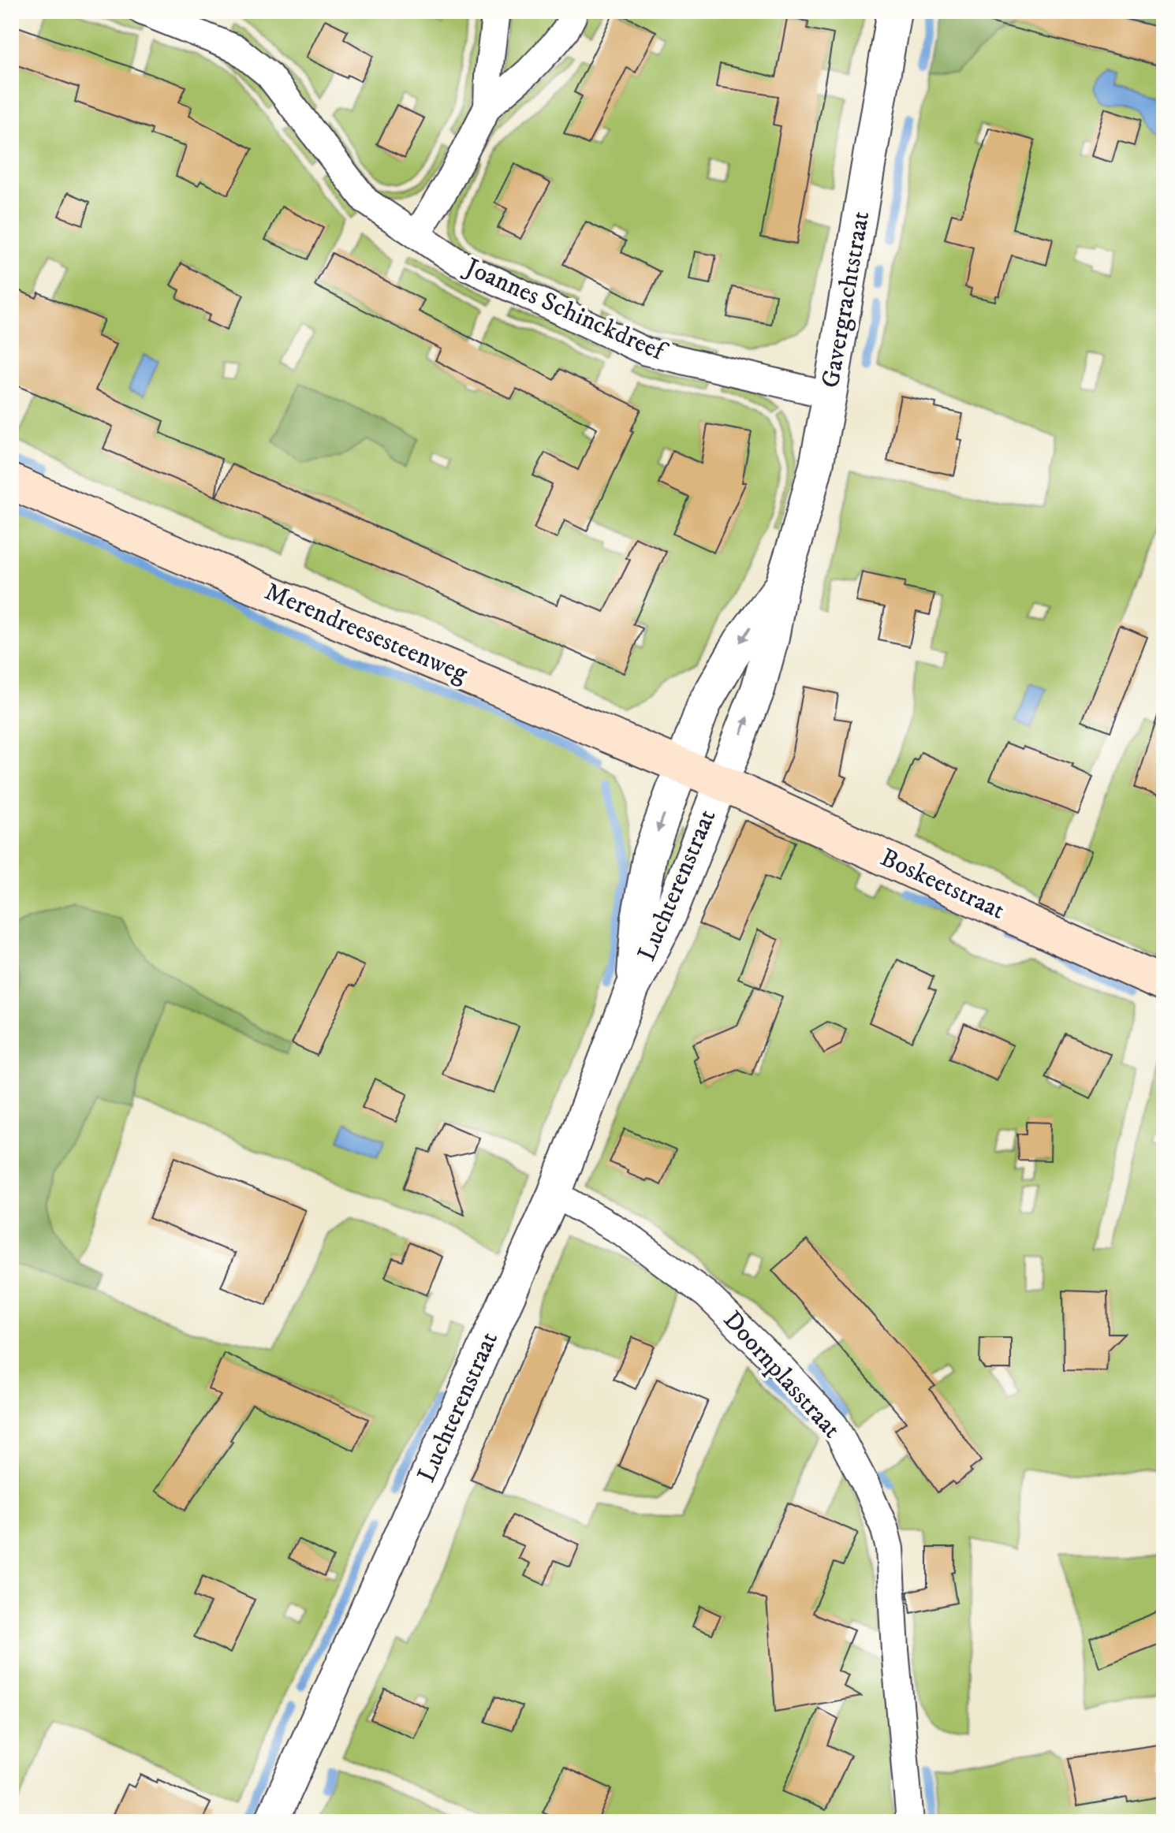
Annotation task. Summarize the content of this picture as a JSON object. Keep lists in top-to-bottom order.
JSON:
{
  "streets": {
    "main road": ["Merendreesesteenweg", "Boskeetstraat"],
    "street": [
      "Gavergrachtstraat",
      "Joannes Schinckdreef",
      "Luchterenstraat",
      "Doornplasstraat"
    ]
  },
  "crossings": [
    ["Gavergrachtstraat", "Joannes Schinckdreef"],
    ["Gavergrachtstraat", "Merendreesesteenweg"],
    ["Gavergrachtstraat", "Boskeetstraat"],
    ["Gavergrachtstraat", "Luchterenstraat"],
    ["Merendreesesteenweg", "Boskeetstraat"],
    ["Merendreesesteenweg", "Luchterenstraat"],
    ["Boskeetstraat", "Luchterenstraat"],
    ["Luchterenstraat", "Doornplasstraat"]
  ]
}
